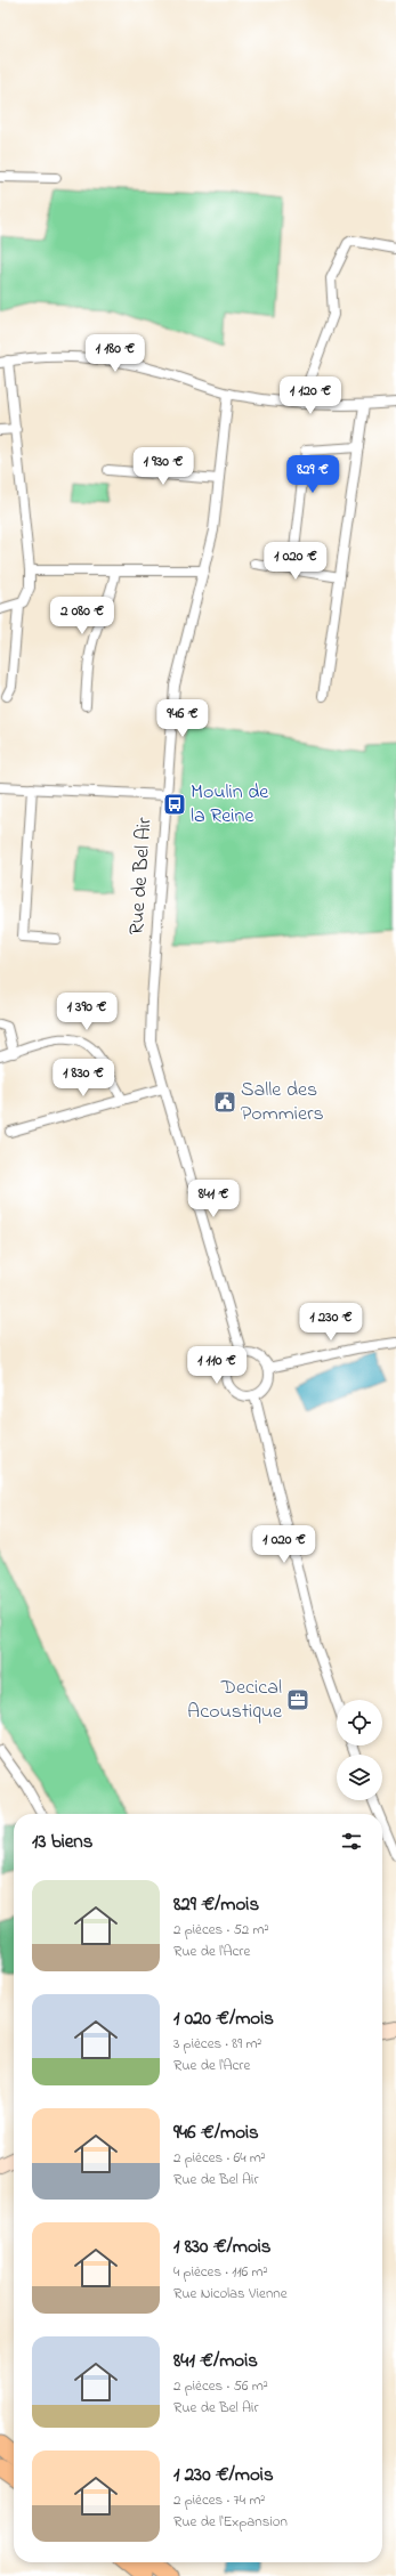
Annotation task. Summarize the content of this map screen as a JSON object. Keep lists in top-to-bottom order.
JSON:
{
  "streets": {
    "street": ["Rue de Bel Air"]
  },
  "places": {
    "bus stop": ["Moulin de la Reine"],
    "public building": ["Salle des Pommiers"],
    "office": ["Decical Acoustique"]
  },
  "page": {
    "price": [
      "1 180 €",
      "1 120 €",
      "1 930 €",
      "829 €",
      "1 020 €",
      "2 080 €",
      "946 €",
      "1 390 €",
      "1 830 €",
      "841 €",
      "1 230 €",
      "1 110 €",
      "1 020 €"
    ],
    "heading": "13 biens",
    "list": [
      {
        "name": "829 €/mois",
        "note": "2 pièces · 52 m² · Rue de l'Acre"
      },
      {
        "name": "1 020 €/mois",
        "note": "3 pièces · 89 m² · Rue de l'Acre"
      },
      {
        "name": "946 €/mois",
        "note": "2 pièces · 64 m² · Rue de Bel Air"
      },
      {
        "name": "1 830 €/mois",
        "note": "4 pièces · 116 m² · Rue Nicolas Vienne"
      },
      {
        "name": "841 €/mois",
        "note": "2 pièces · 56 m² · Rue de Bel Air"
      },
      {
        "name": "1 230 €/mois",
        "note": "2 pièces · 74 m² · Rue de l'Expansion"
      }
    ]
  }
}
